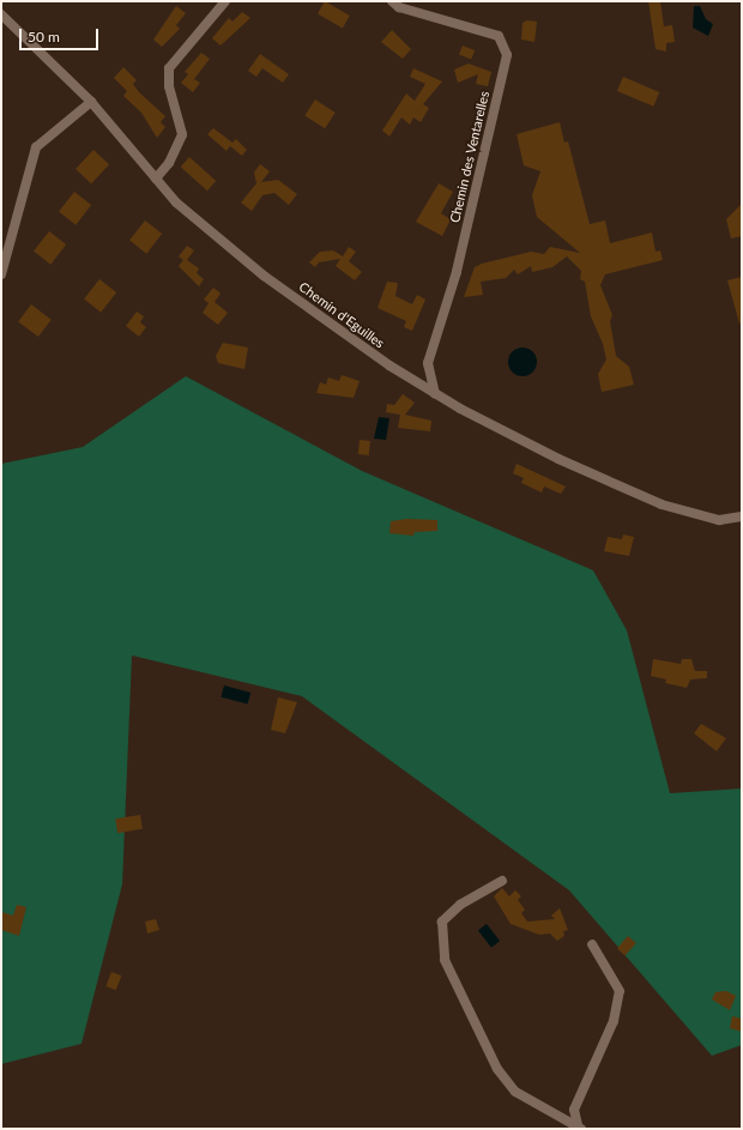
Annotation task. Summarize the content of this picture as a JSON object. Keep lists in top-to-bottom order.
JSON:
{
  "streets": {
    "street": ["Chemin des Ventarelles", "Chemin d'Eguilles"]
  },
  "crossings": [
    ["Chemin des Ventarelles", "Chemin d'Eguilles"]
  ],
  "scale_bar": "50 m"
}
